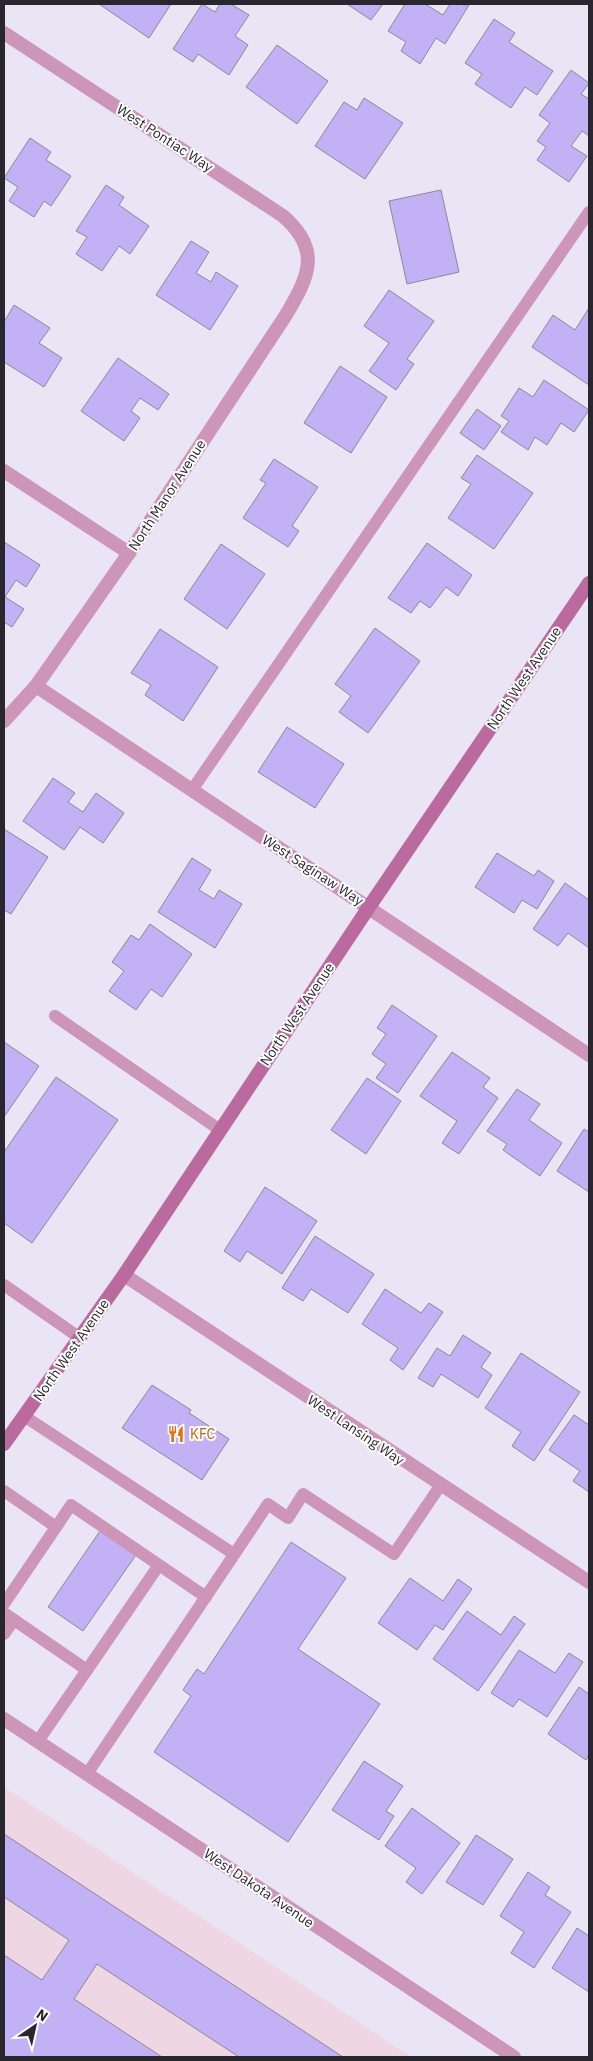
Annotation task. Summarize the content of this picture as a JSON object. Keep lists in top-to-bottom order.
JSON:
{
  "streets": {
    "main road": ["North West Avenue"],
    "street": [
      "West Pontiac Way",
      "North Manor Avenue",
      "West Saginaw Way",
      "West Lansing Way",
      "West Dakota Avenue"
    ]
  },
  "crossings": [
    ["West Pontiac Way", "North Manor Avenue"],
    ["North Manor Avenue", "West Saginaw Way"],
    ["North West Avenue", "West Saginaw Way"],
    ["North West Avenue", "West Lansing Way"]
  ],
  "places": {
    "restaurant": ["KFC"]
  },
  "north": "top right"
}
